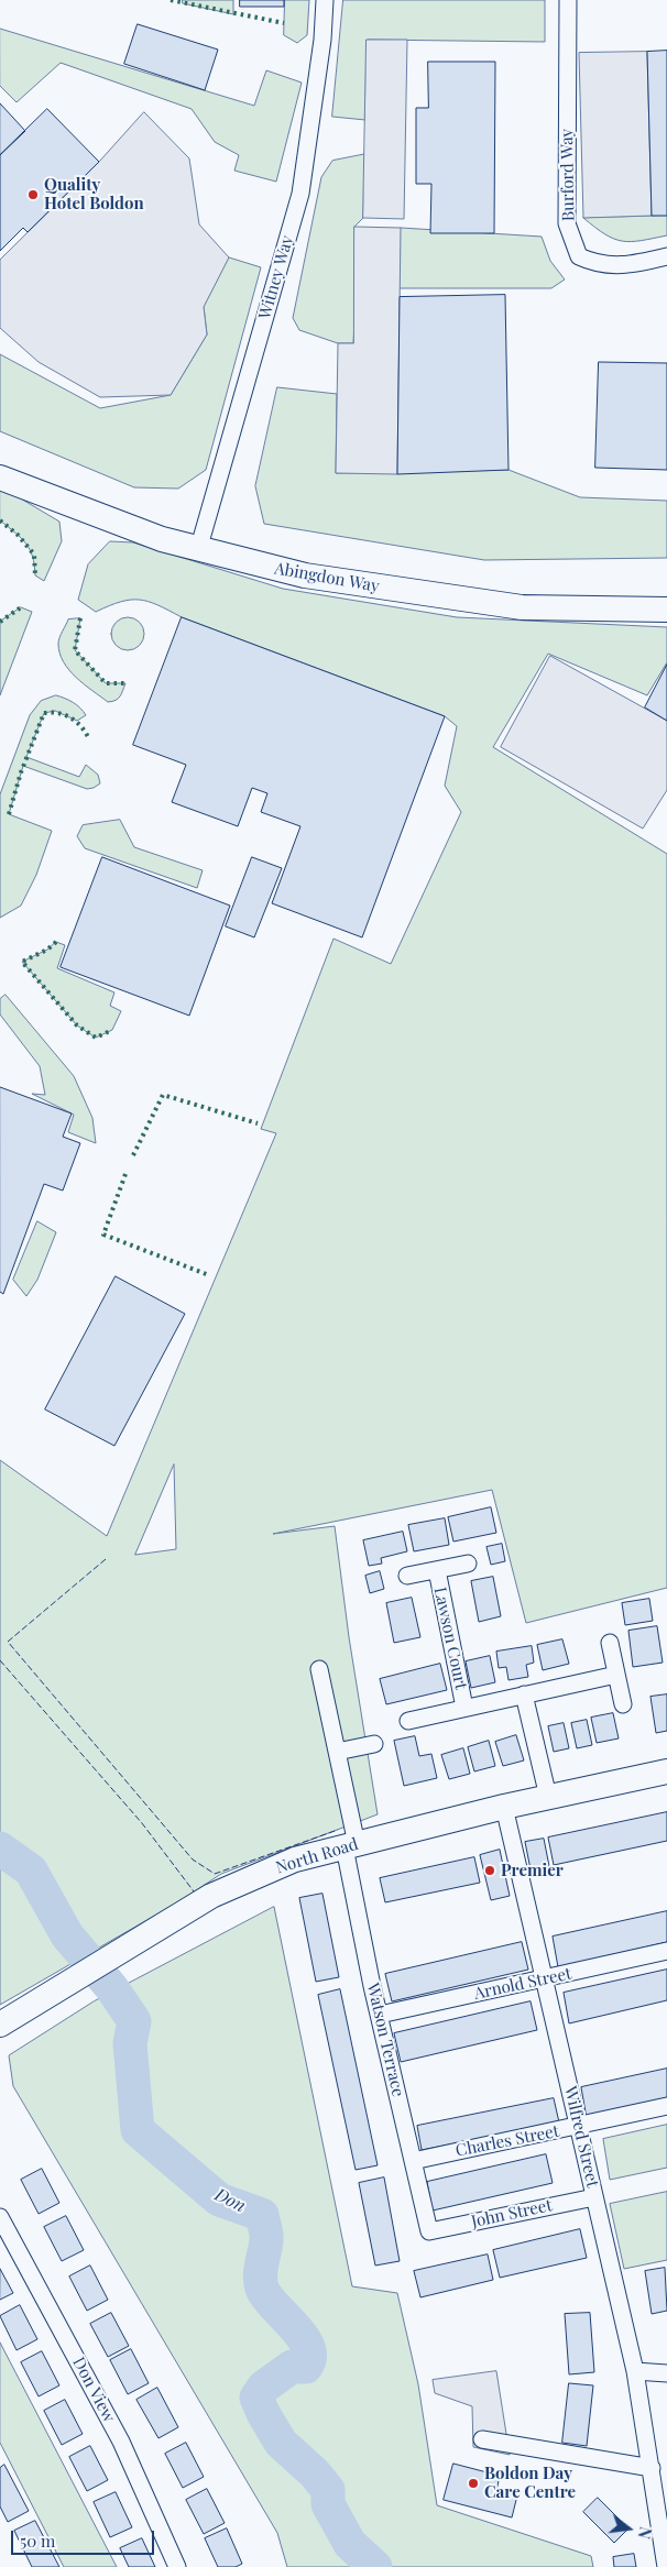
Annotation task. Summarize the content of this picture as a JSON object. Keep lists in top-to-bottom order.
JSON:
{
  "streets": {
    "street": [
      "Burford Way",
      "Witney Way",
      "Abingdon Way",
      "Lawson Court",
      "North Road",
      "Arnold Street",
      "Watson Terrace",
      "Wilfred Street",
      "Charles Street",
      "John Street",
      "Don View"
    ]
  },
  "crossings": [
    ["Witney Way", "Abingdon Way"],
    ["North Road", "Watson Terrace"],
    ["North Road", "Wilfred Street"],
    ["Arnold Street", "Watson Terrace"],
    ["Arnold Street", "Wilfred Street"],
    ["Watson Terrace", "Charles Street"],
    ["Watson Terrace", "John Street"],
    ["Wilfred Street", "Charles Street"],
    ["Wilfred Street", "John Street"]
  ],
  "water": ["Don"],
  "places": ["Quality Hotel Boldon", "Premier", "Boldon Day Care Centre"],
  "scale_bar": "50 m",
  "north": "right"
}
